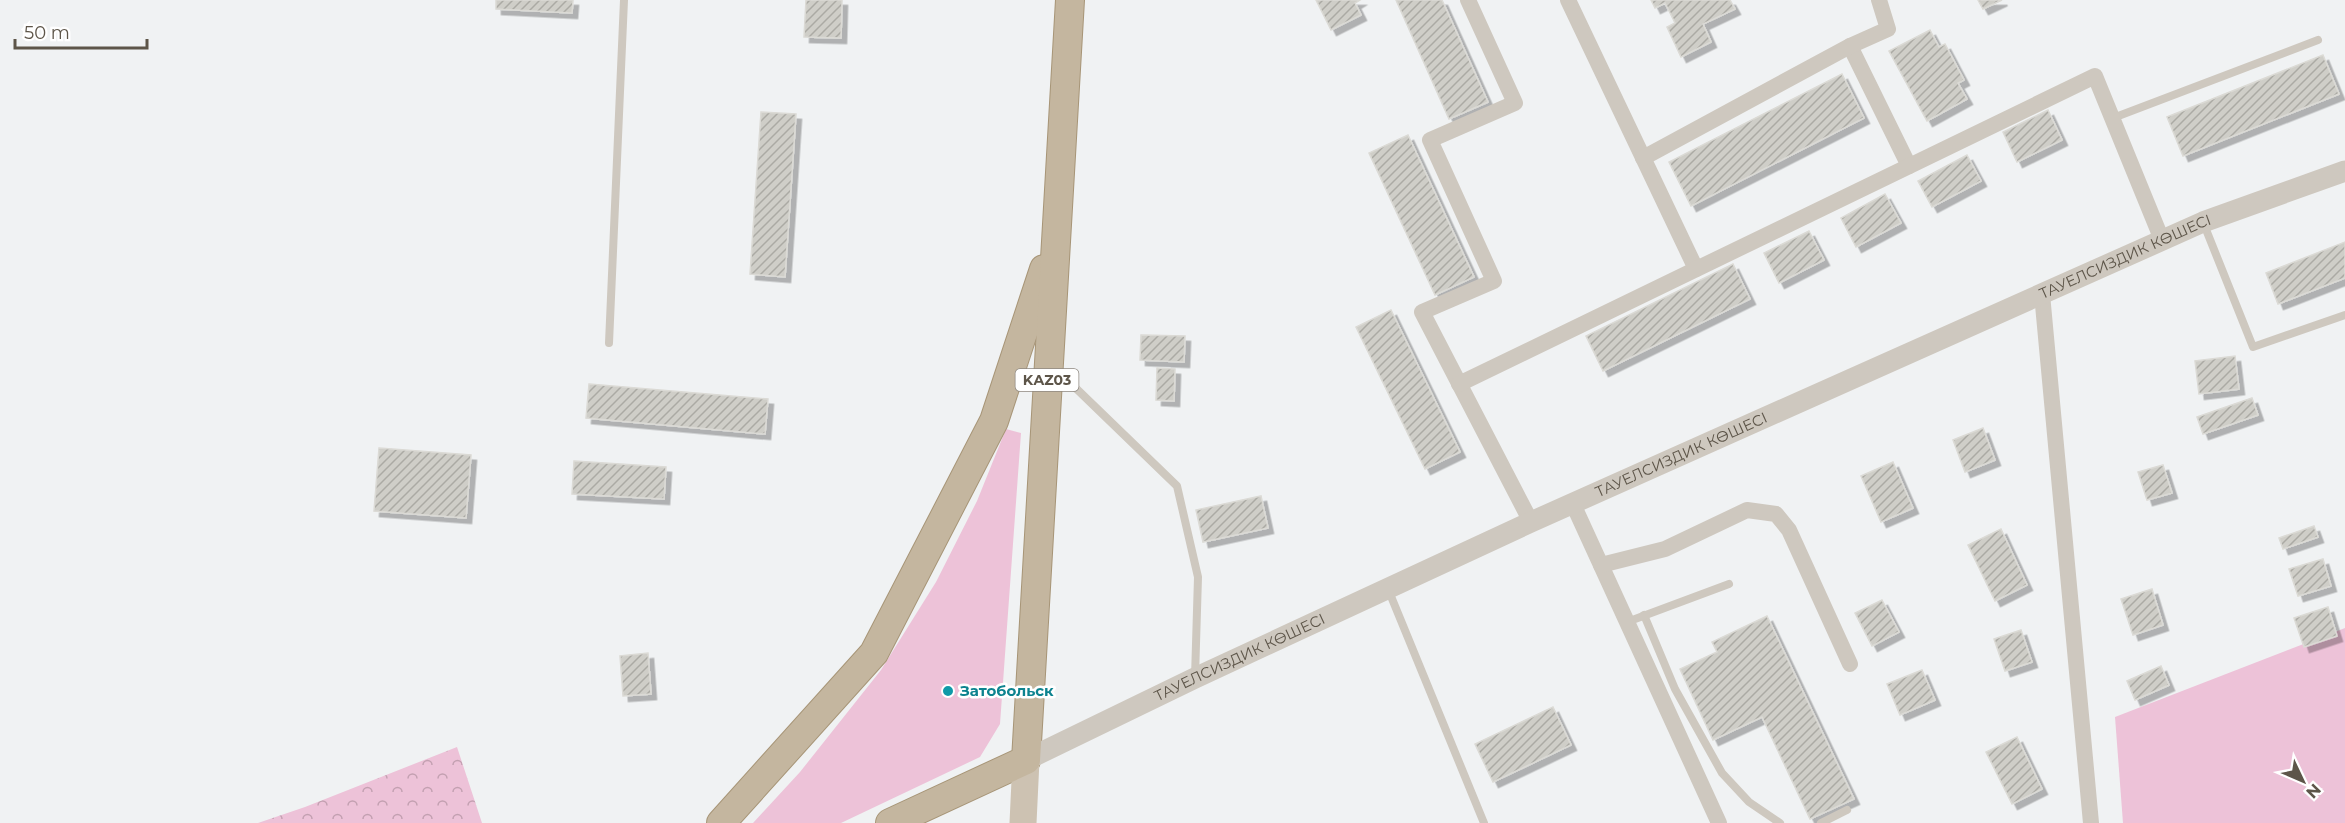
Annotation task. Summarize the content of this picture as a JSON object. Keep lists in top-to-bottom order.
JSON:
{
  "streets": {
    "highway": ["KАZ03"],
    "street": ["ТАУЕЛСИЗДИК КӨШЕСІ"]
  },
  "crossings": [
    ["ТАУЕЛСИЗДИК КӨШЕСІ", "KАZ03"]
  ],
  "places": ["Затобольск"],
  "scale_bar": "50 m",
  "north": "bottom right"
}
